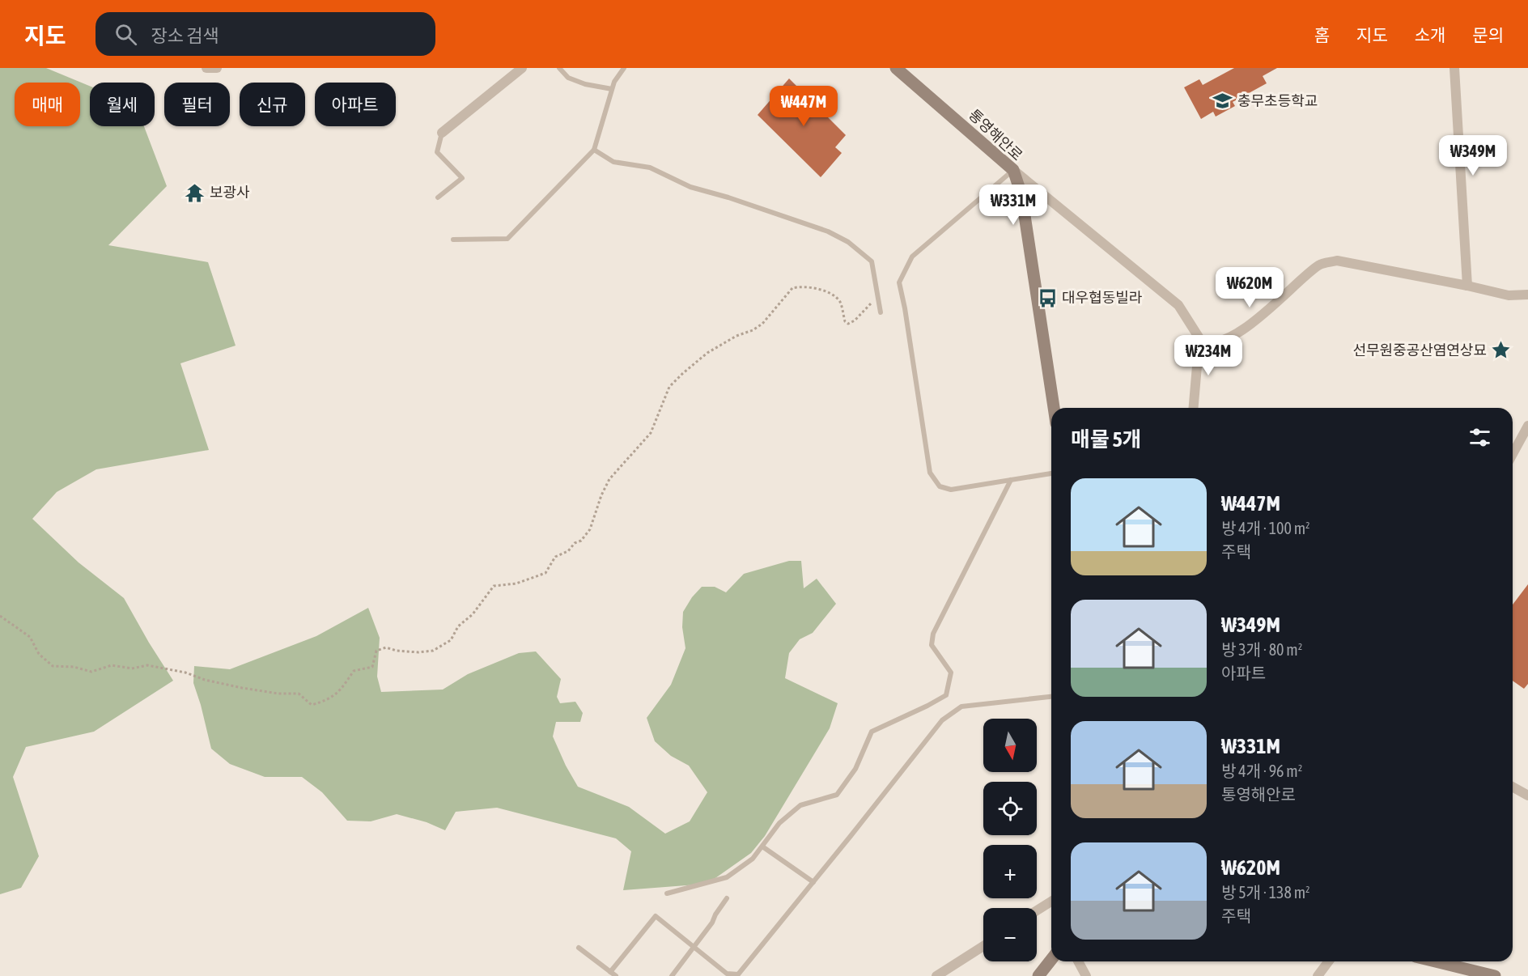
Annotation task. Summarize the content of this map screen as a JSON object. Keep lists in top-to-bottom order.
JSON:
{
  "streets": {
    "street": ["통영해안로"]
  },
  "places": {
    "school or university": ["충무초등학교"],
    "temple": ["보광사"],
    "bus stop": ["대우협동빌라"],
    "place": ["선무원중공산염연상묘"]
  },
  "north": "bottom",
  "page": {
    "header": "지도",
    "search": "장소 검색",
    "nav": [
      "홈",
      "지도",
      "소개",
      "문의"
    ],
    "chip": [
      "매매",
      "월세",
      "필터",
      "신규",
      "아파트"
    ],
    "price": [
      "₩447M",
      "₩349M",
      "₩331M",
      "₩620M",
      "₩234M"
    ],
    "heading": "매물 5개",
    "list": [
      {
        "name": "₩447M",
        "note": "방 4개 · 100 m² · 주택"
      },
      {
        "name": "₩349M",
        "note": "방 3개 · 80 m² · 아파트"
      },
      {
        "name": "₩331M",
        "note": "방 4개 · 96 m² · 통영해안로"
      },
      {
        "name": "₩620M",
        "note": "방 5개 · 138 m² · 주택"
      }
    ],
    "map_buttons": ["+", "−"]
  }
}
